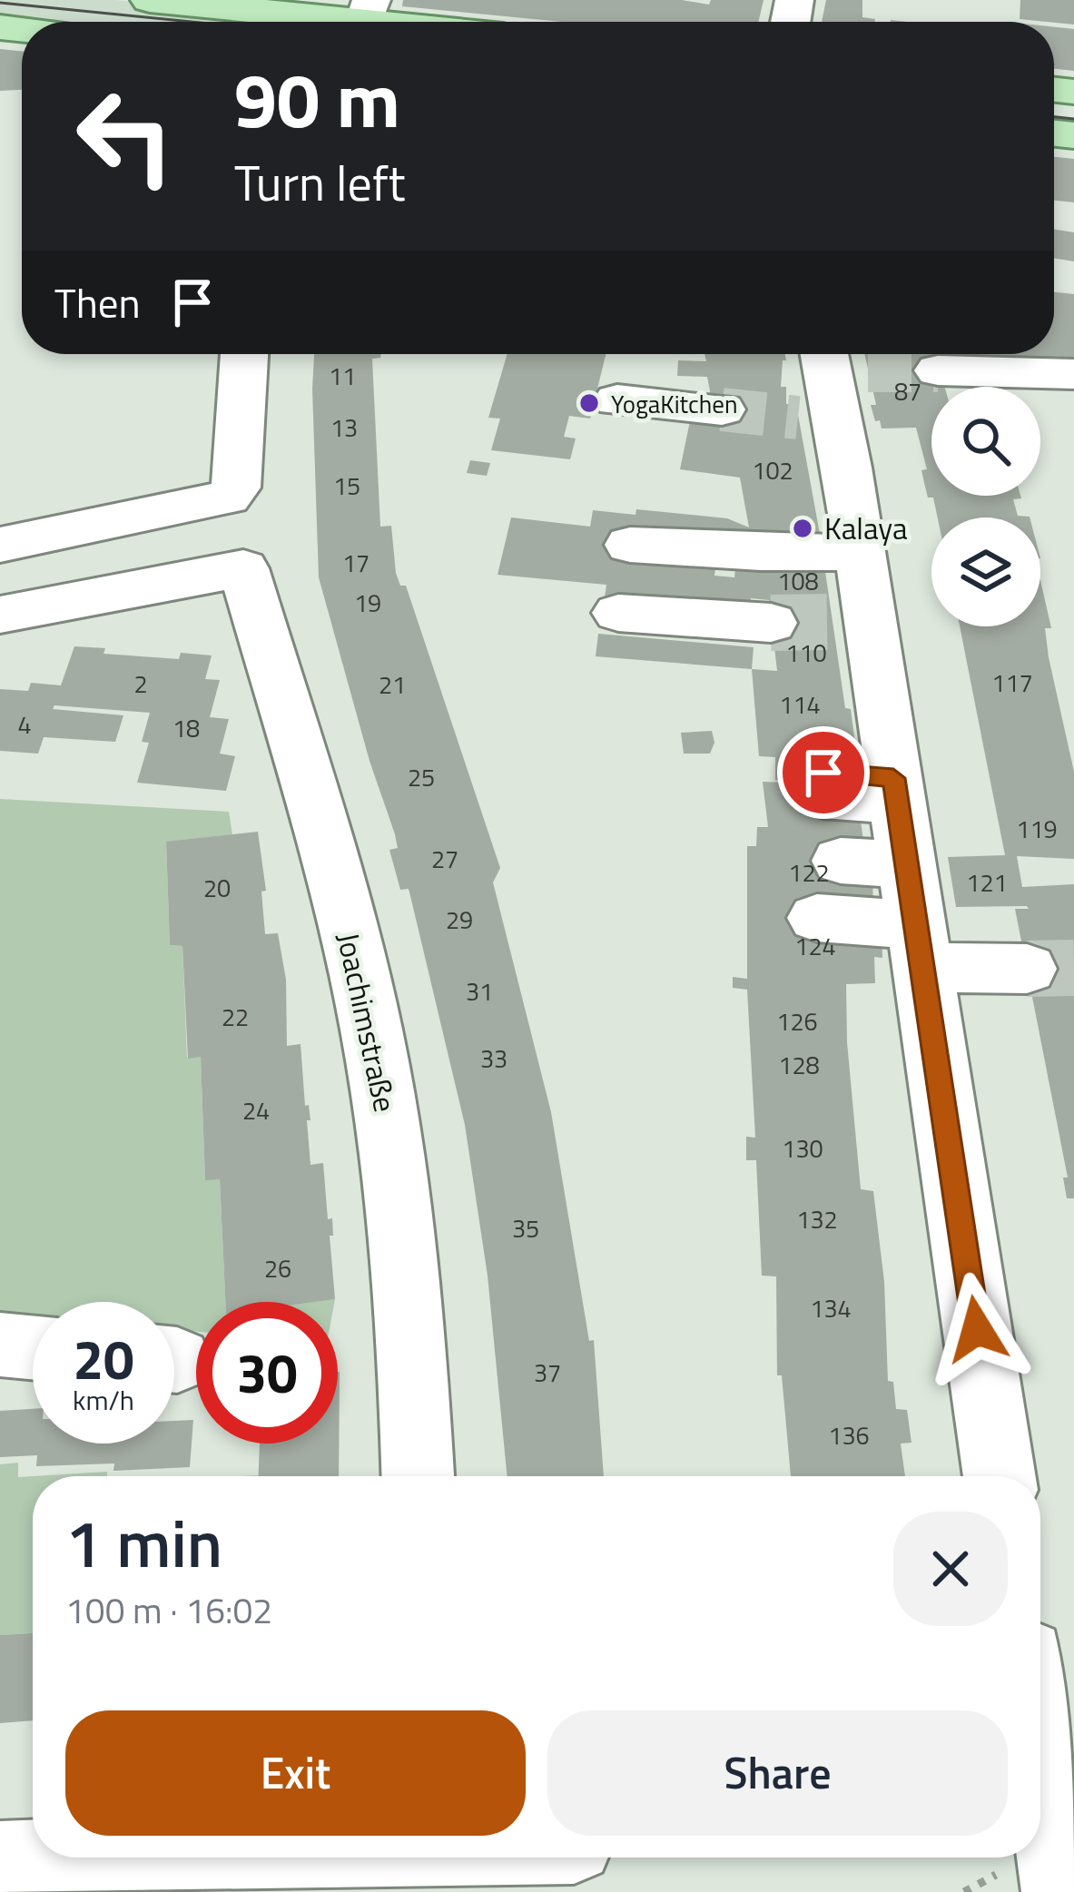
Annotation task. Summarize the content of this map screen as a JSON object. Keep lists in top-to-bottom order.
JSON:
{
  "streets": {
    "street": ["Joachimstraße"]
  },
  "places": ["YogaKitchen", "Kalaya"],
  "house_numbers": [
    "11",
    "87",
    "13",
    "102",
    "15",
    "17",
    "108",
    "19",
    "110",
    "117",
    "2",
    "21",
    "114",
    "4",
    "18",
    "25",
    "119",
    "27",
    "122",
    "121",
    "20",
    "29",
    "124",
    "31",
    "22",
    "126",
    "33",
    "128",
    "24",
    "130",
    "132",
    "35",
    "26",
    "134",
    "37",
    "136"
  ],
  "page": {
    "turn": ["90 m", "Turn left"],
    "then": "Then",
    "speed": "20 km/h",
    "limit": "30",
    "heading": ["1 min", "100 m · 16:02"],
    "buttons": ["Exit", "Share"]
  }
}
